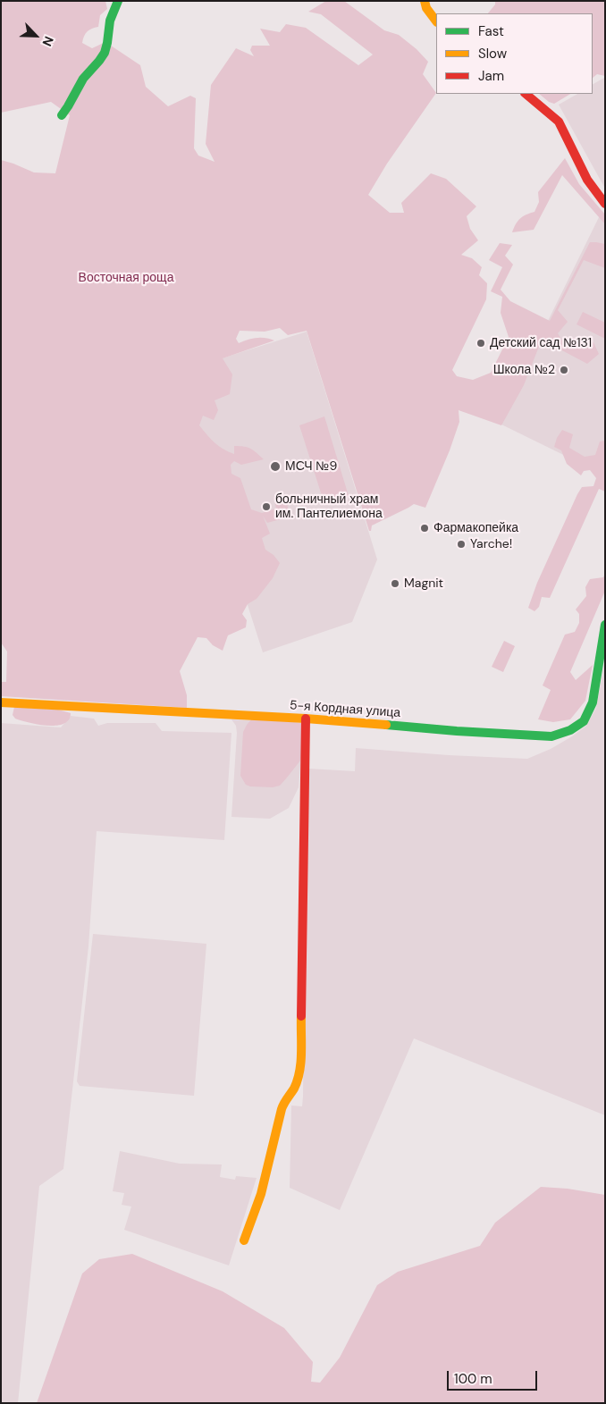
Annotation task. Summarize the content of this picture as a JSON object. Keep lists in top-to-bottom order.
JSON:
{
  "streets": {
    "main road": ["5-я Кордная улица"]
  },
  "parks": ["Восточная роща"],
  "places": [
    "Детский сад №131",
    "Школа №2",
    "МСЧ №9",
    "больничный храм им. Пантелиемона",
    "Фармакопейка",
    "Yarche!",
    "Magnit"
  ],
  "legend": ["Fast", "Slow", "Jam"],
  "scale_bar": "100 m",
  "north": "bottom right"
}
